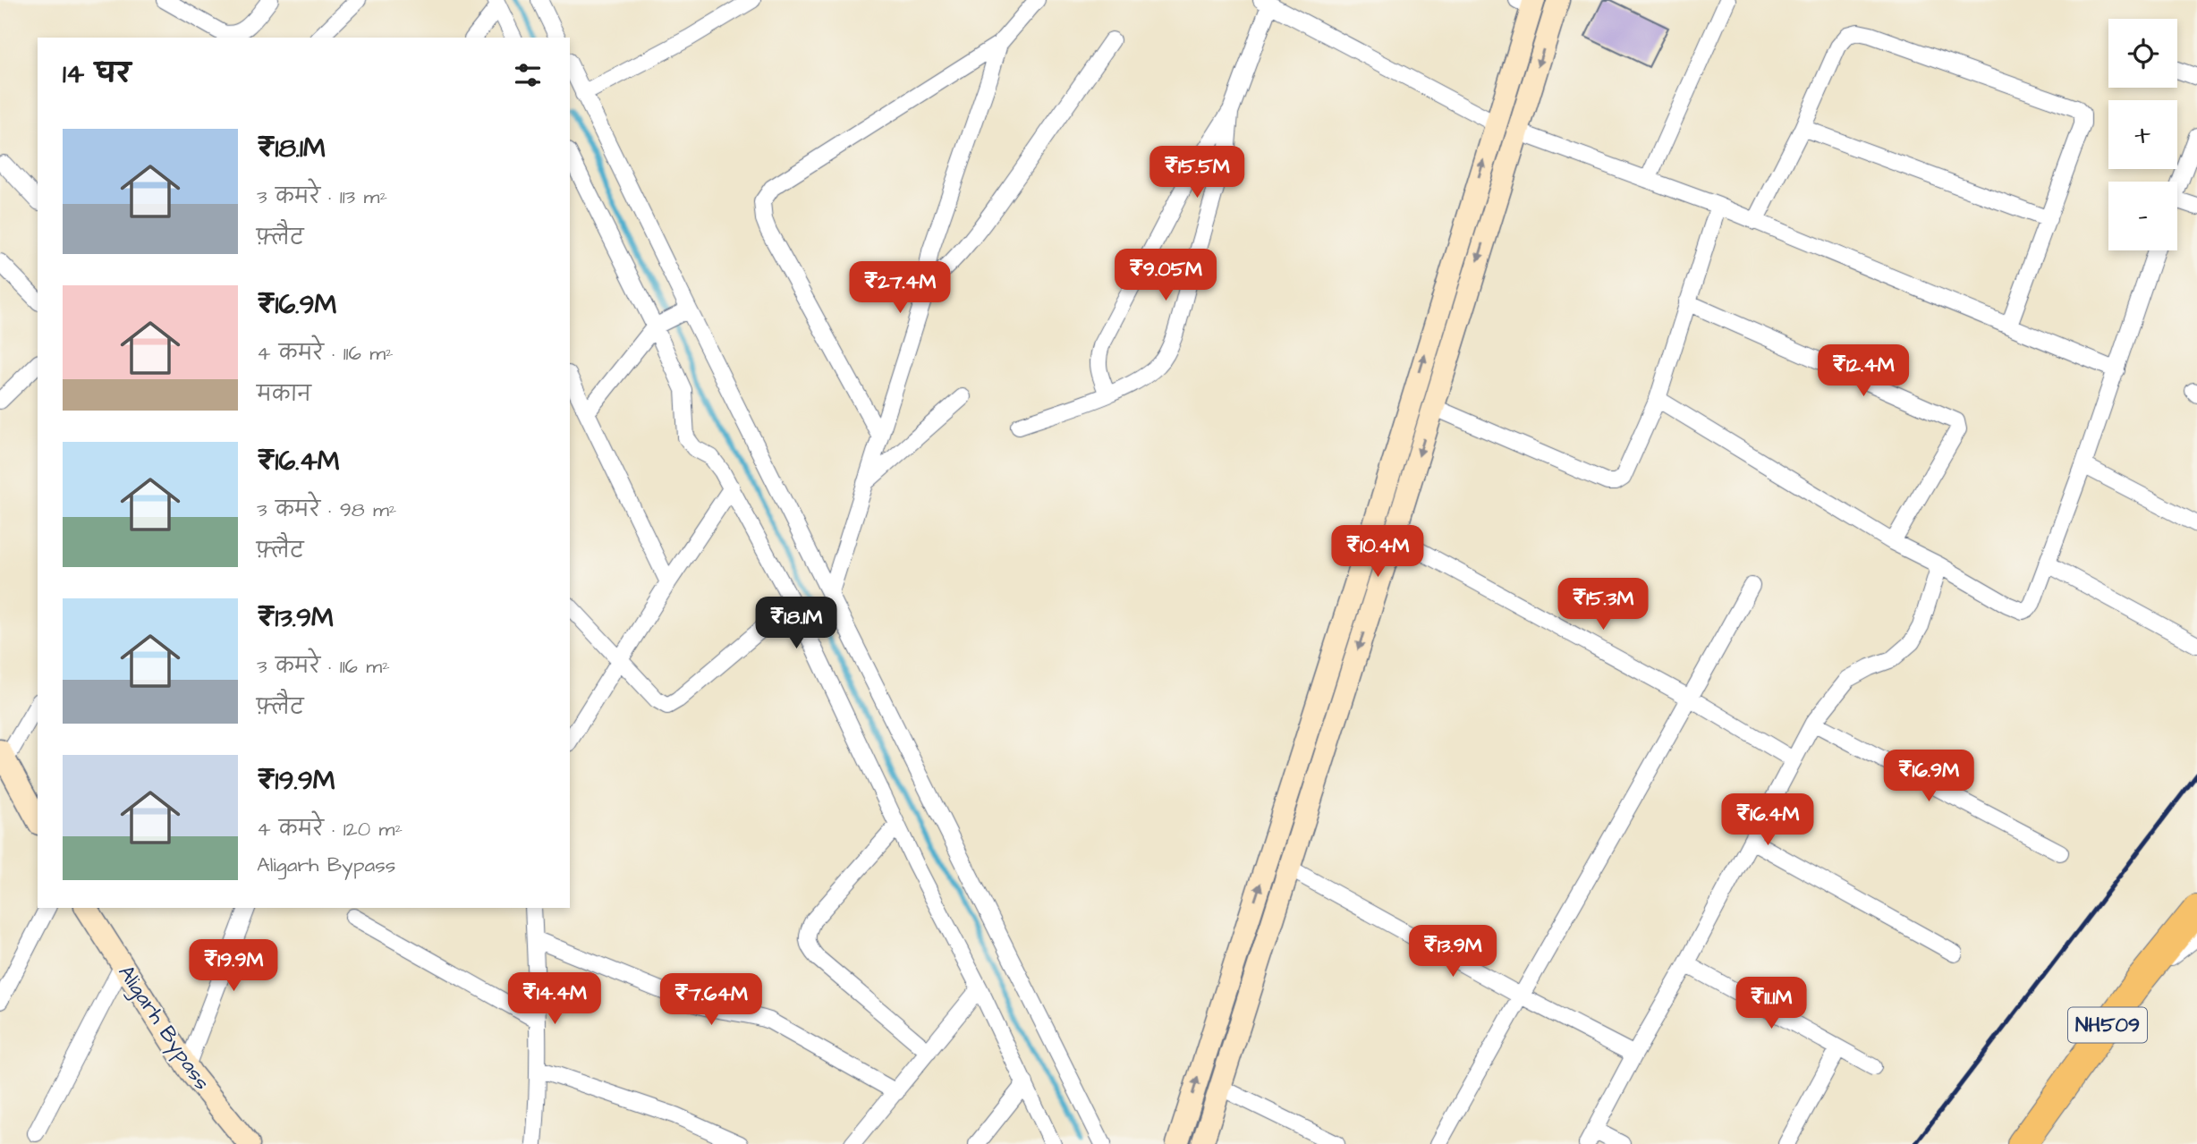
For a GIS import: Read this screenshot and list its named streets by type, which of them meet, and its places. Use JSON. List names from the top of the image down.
{
  "streets": {
    "highway": ["NH509"],
    "main road": ["Aligarh Bypass"]
  },
  "page": {
    "map_buttons": ["+", "−"],
    "heading": "14 घर",
    "list": [
      {
        "name": "₹18.1M",
        "note": "3 कमरे · 113 m² · फ़्लैट"
      },
      {
        "name": "₹16.9M",
        "note": "4 कमरे · 116 m² · मकान"
      },
      {
        "name": "₹16.4M",
        "note": "3 कमरे · 98 m² · फ़्लैट"
      },
      {
        "name": "₹13.9M",
        "note": "3 कमरे · 116 m² · फ़्लैट"
      },
      {
        "name": "₹19.9M",
        "note": "4 कमरे · 120 m² · Aligarh Bypass"
      }
    ],
    "price": [
      "₹15.5M",
      "₹9.05M",
      "₹27.4M",
      "₹12.4M",
      "₹10.4M",
      "₹15.3M",
      "₹18.1M",
      "₹16.9M",
      "₹16.4M",
      "₹13.9M",
      "₹19.9M",
      "₹14.4M",
      "₹7.64M",
      "₹11.1M"
    ]
  }
}
